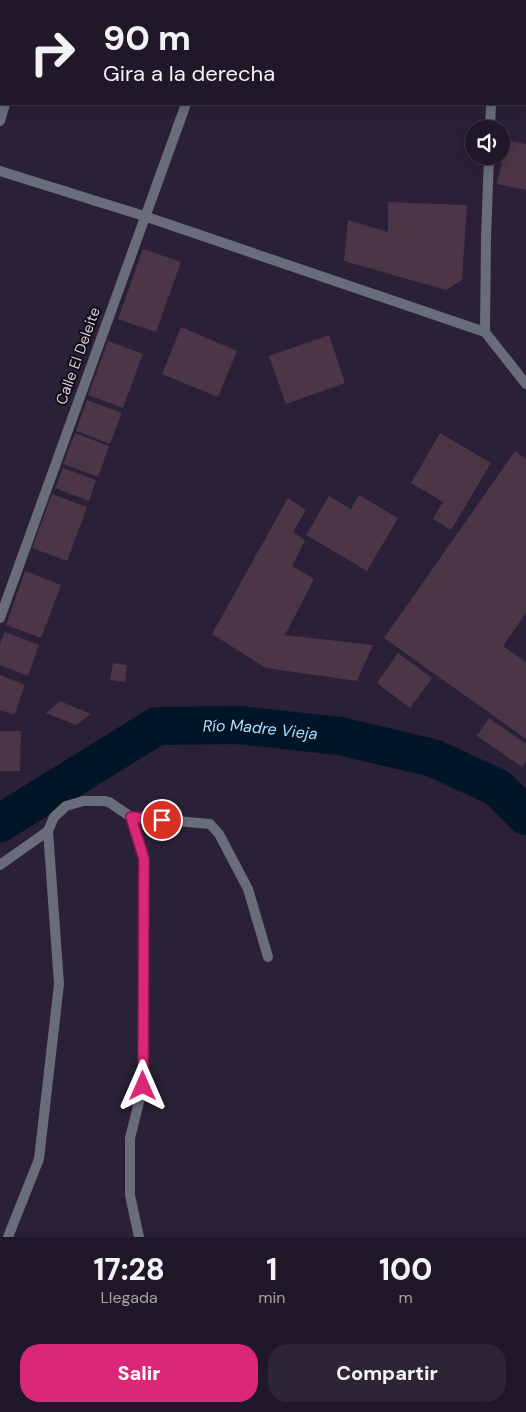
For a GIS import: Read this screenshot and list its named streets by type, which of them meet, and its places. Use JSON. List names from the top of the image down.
{
  "streets": {
    "street": ["Calle El Deleite"]
  },
  "water": ["Río Madre Vieja"],
  "page": {
    "turn": ["90 m", "Gira a la derecha"],
    "eta": [
      "17:28",
      "Llegada",
      "1",
      "min",
      "100",
      "m"
    ],
    "buttons": ["Salir", "Compartir"]
  }
}
